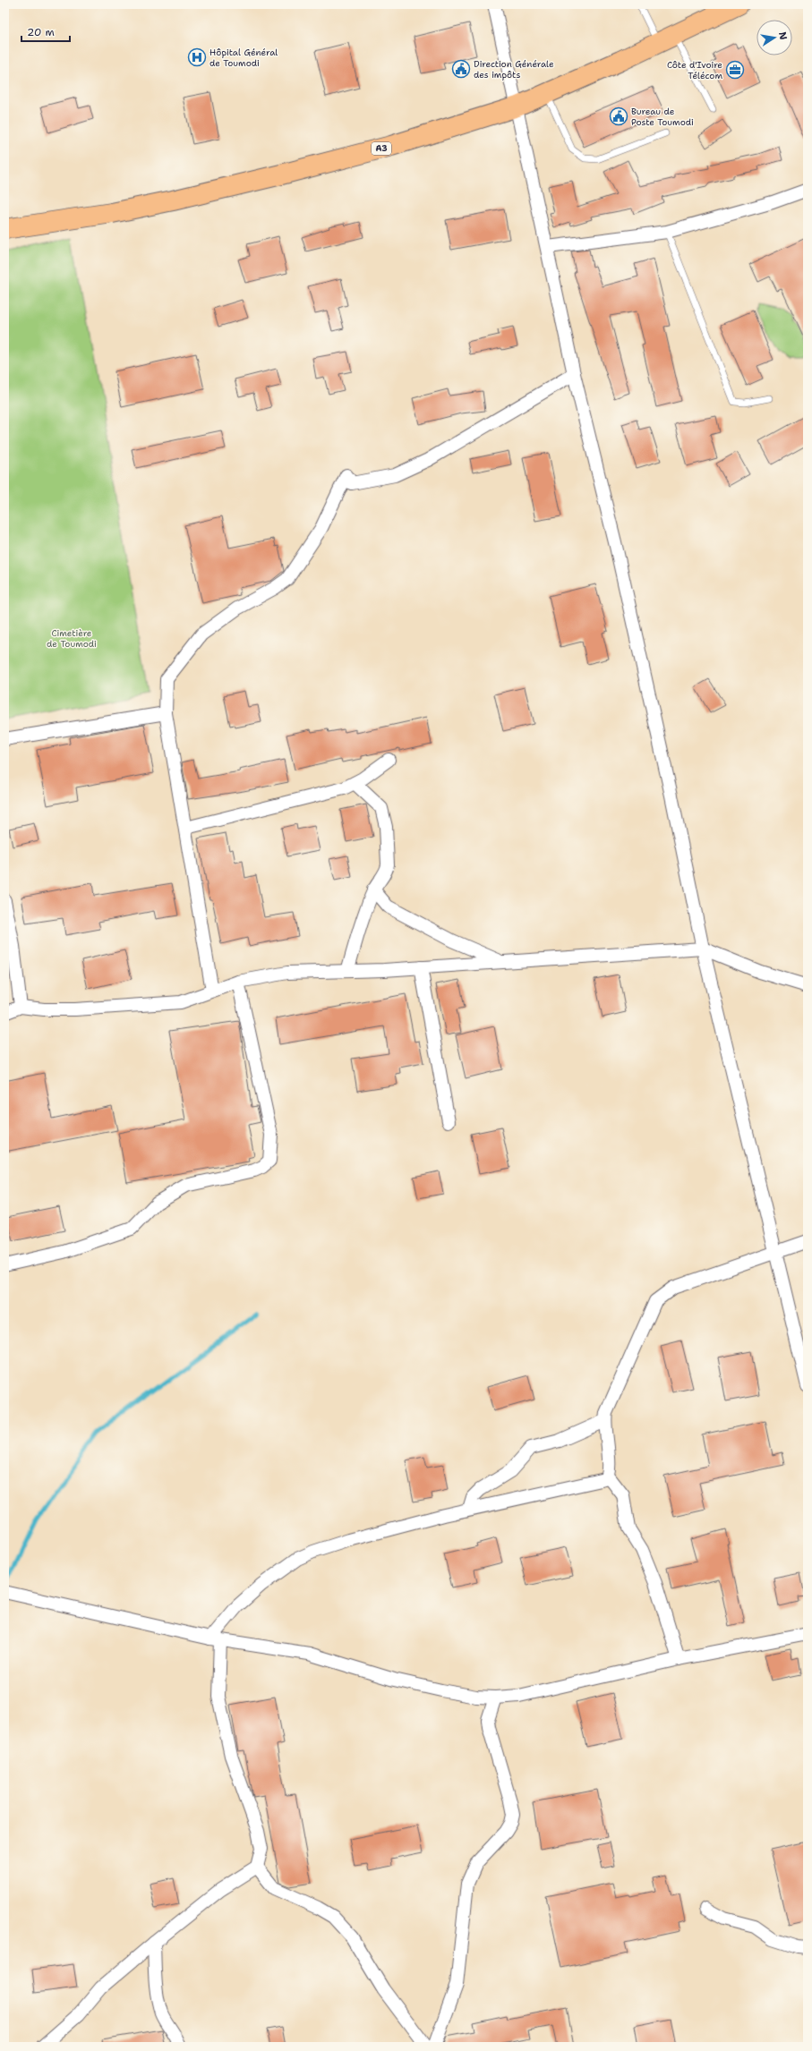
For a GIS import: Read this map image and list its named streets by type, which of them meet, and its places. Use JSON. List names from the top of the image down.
{
  "streets": {
    "main road": ["A3"]
  },
  "parks": ["Cimetière de Toumodi"],
  "places": {
    "hospital": ["Hôpital Général de Toumodi"],
    "public building": ["Direction Générale des impôts", "Bureau de Poste Toumodi"],
    "office": ["Côte d'Ivoire Télécom"]
  },
  "scale_bar": "20 m",
  "north": "right"
}
